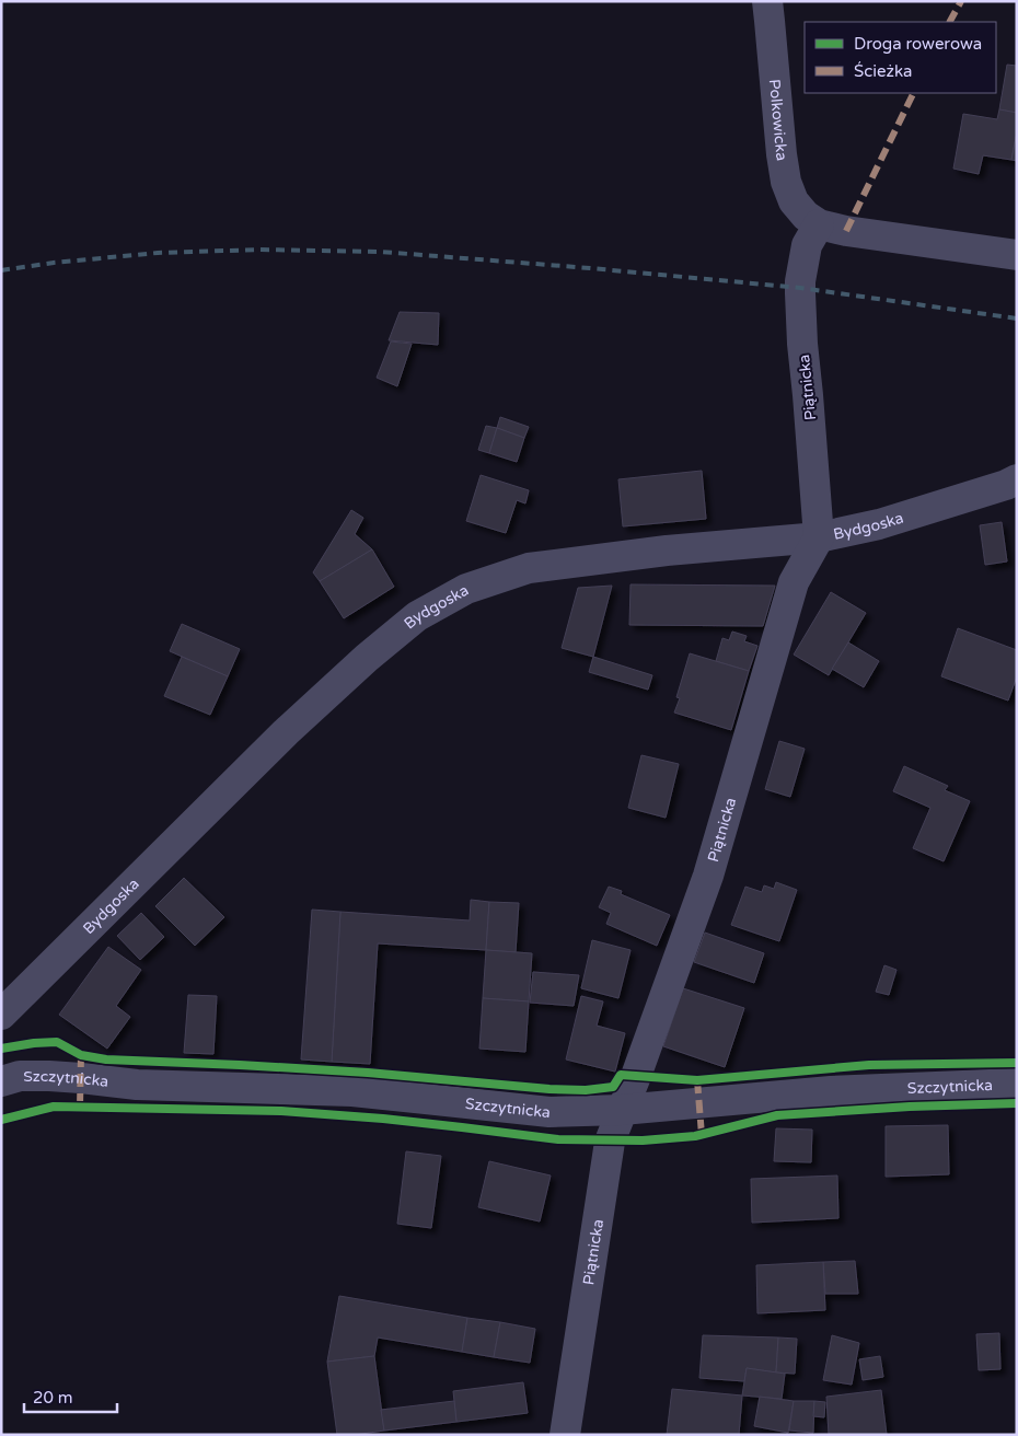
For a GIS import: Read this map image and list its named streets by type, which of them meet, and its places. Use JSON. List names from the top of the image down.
{
  "streets": {
    "street": [
      "Polkowicka",
      "Piątnicka",
      "Bydgoska",
      "Szczytnicka"
    ]
  },
  "crossings": [
    ["Polkowicka", "Piątnicka"],
    ["Piątnicka", "Bydgoska"],
    ["Piątnicka", "Szczytnicka"]
  ],
  "legend": ["Droga rowerowa", "Ścieżka"],
  "scale_bar": "20 m"
}
